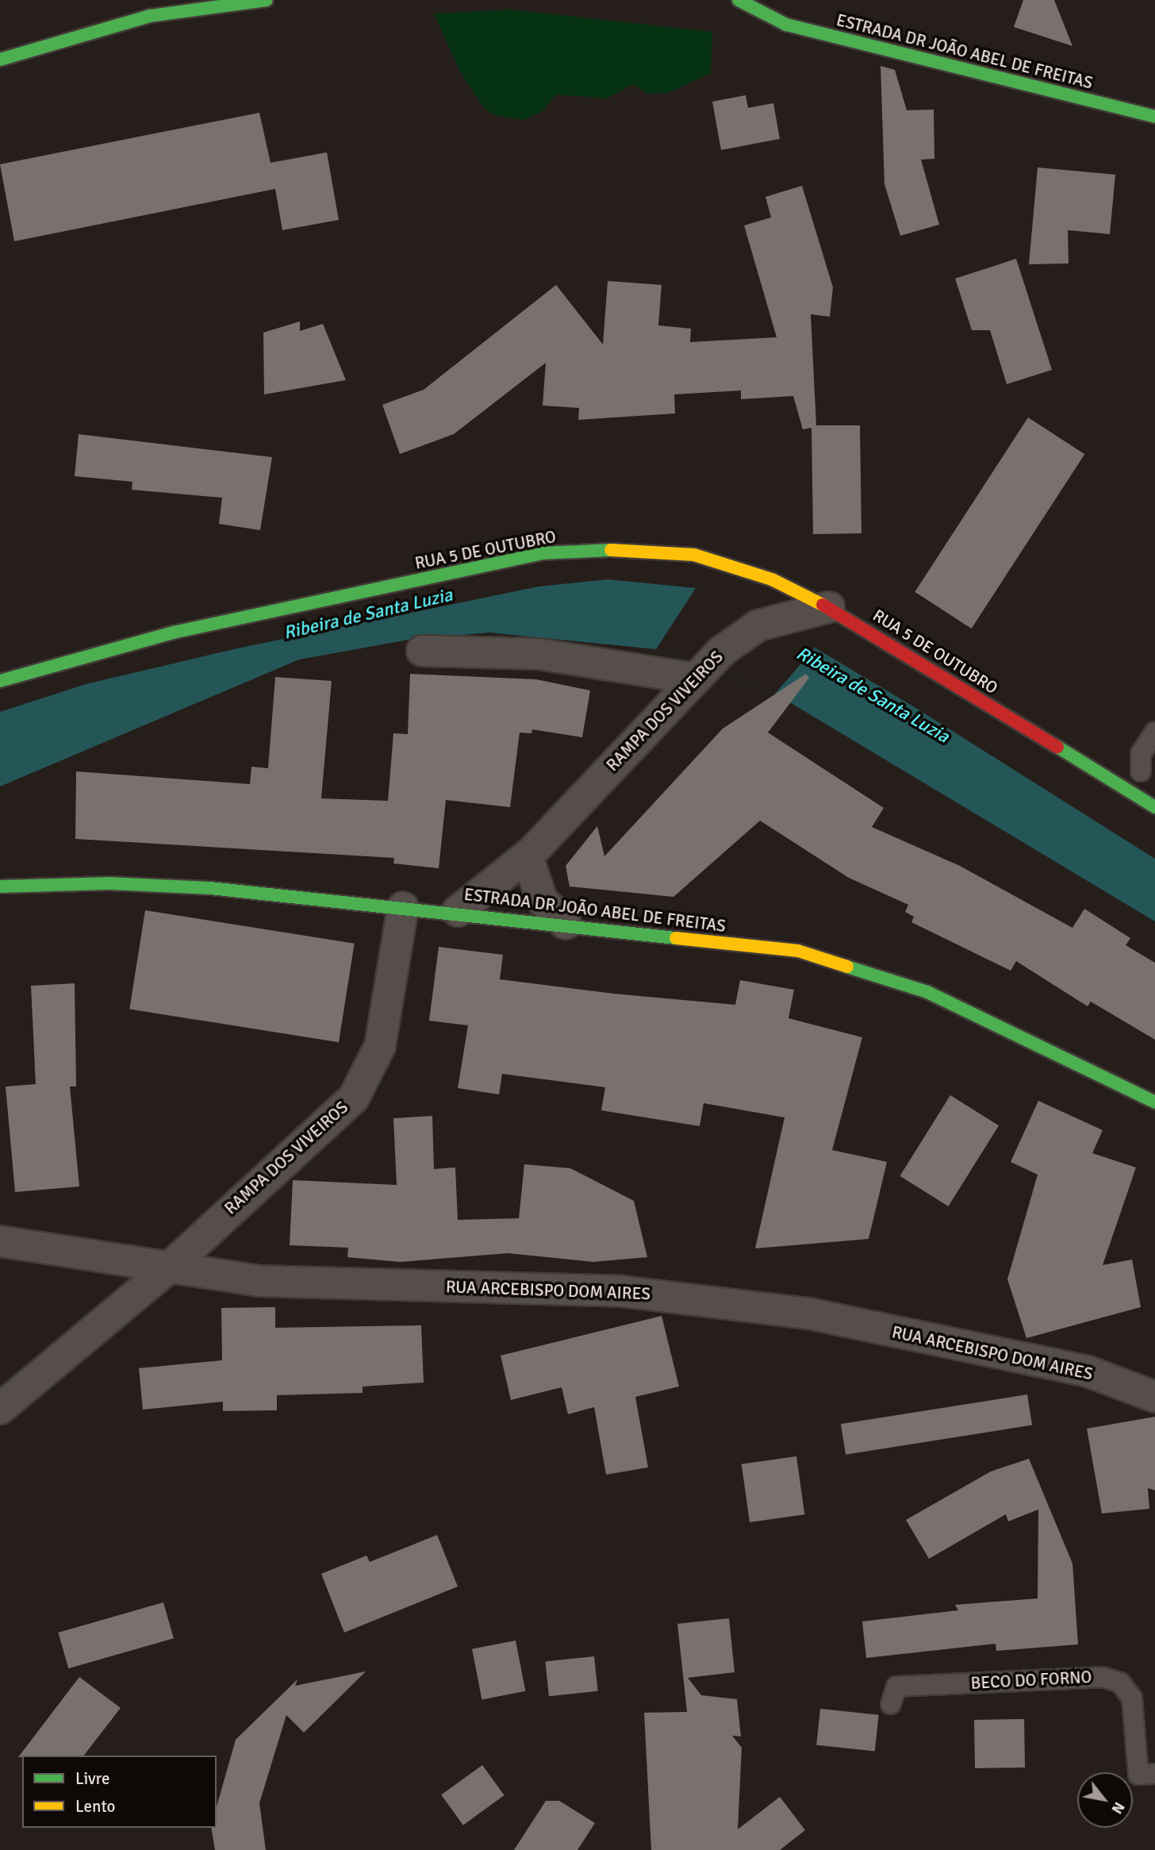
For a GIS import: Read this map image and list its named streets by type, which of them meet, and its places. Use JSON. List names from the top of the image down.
{
  "streets": {
    "main road": ["ESTRADA DR JOÃO ABEL DE FREITAS", "RUA 5 DE OUTUBRO"],
    "street": ["RAMPA DOS VIVEIROS", "RUA ARCEBISPO DOM AIRES"],
    "lane": ["BECO DO FORNO"]
  },
  "crossings": [
    ["ESTRADA DR JOÃO ABEL DE FREITAS", "RAMPA DOS VIVEIROS"],
    ["RUA 5 DE OUTUBRO", "RAMPA DOS VIVEIROS"],
    ["RAMPA DOS VIVEIROS", "RUA ARCEBISPO DOM AIRES"]
  ],
  "water": ["Ribeira de Santa Luzia"],
  "legend": ["Livre", "Lento"],
  "north": "bottom right"
}
